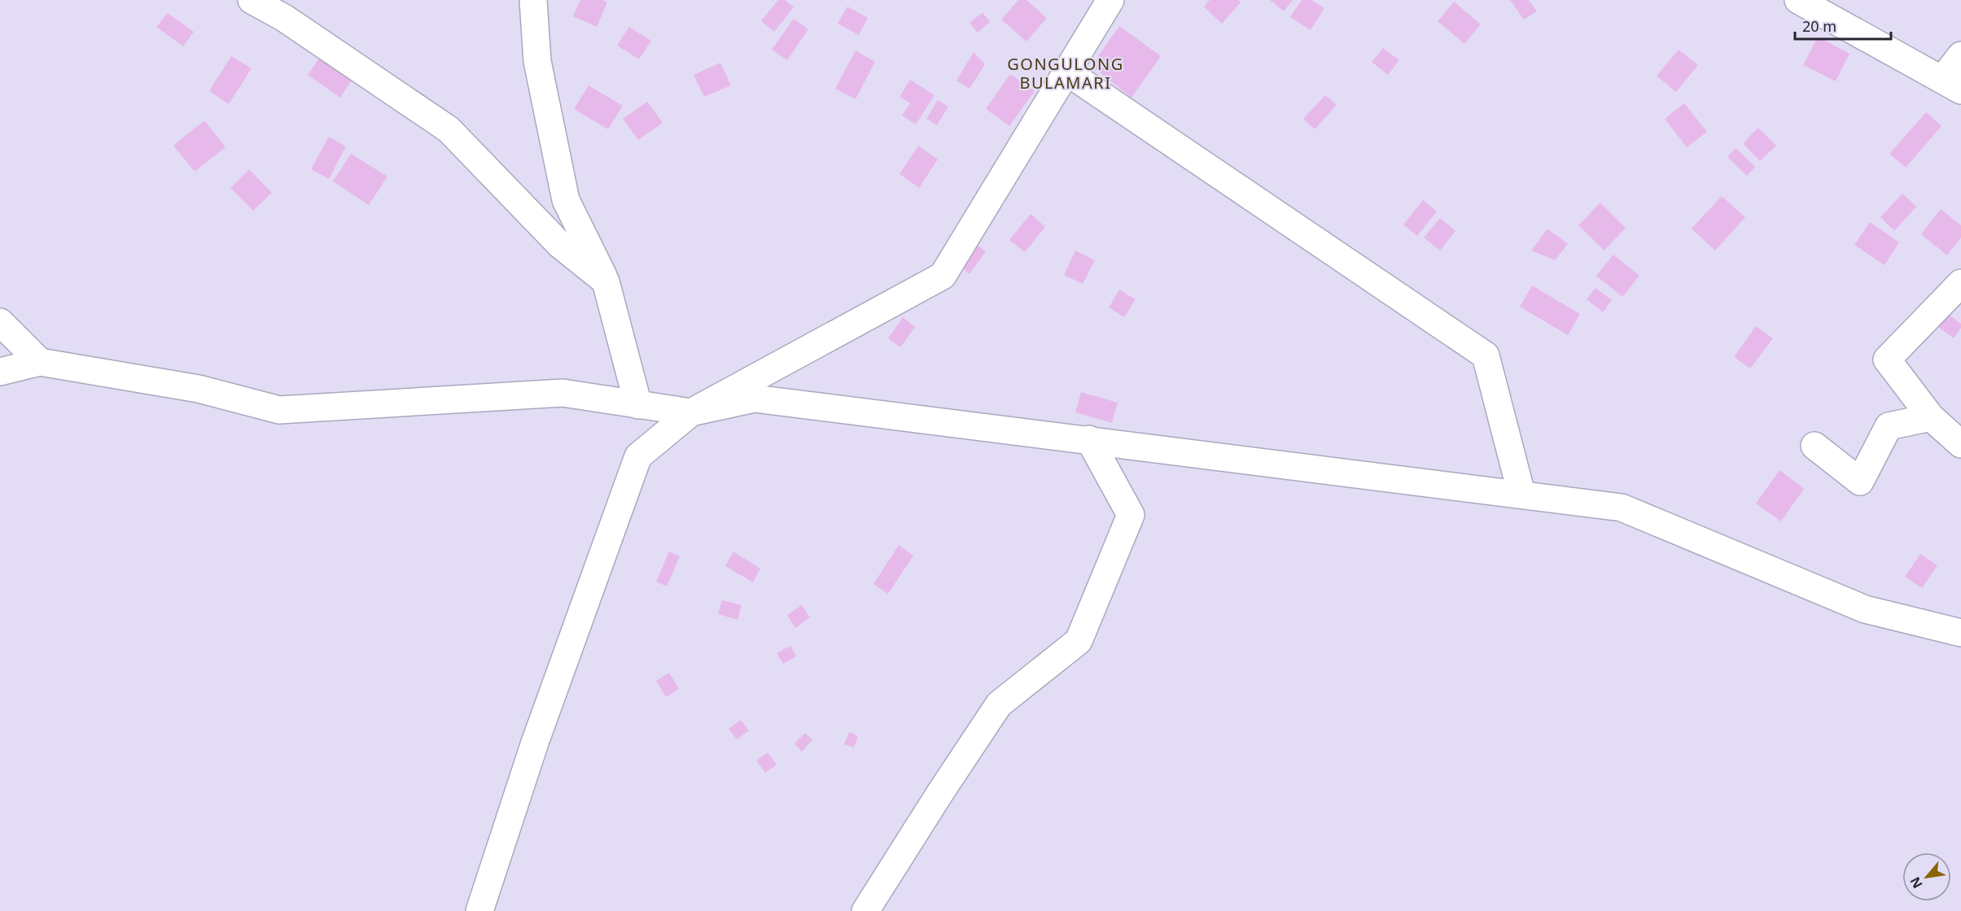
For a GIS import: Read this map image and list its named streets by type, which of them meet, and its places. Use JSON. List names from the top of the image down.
{
  "districts": ["GONGULONG BULAMARI"],
  "scale_bar": "20 m",
  "north": "bottom left"
}
